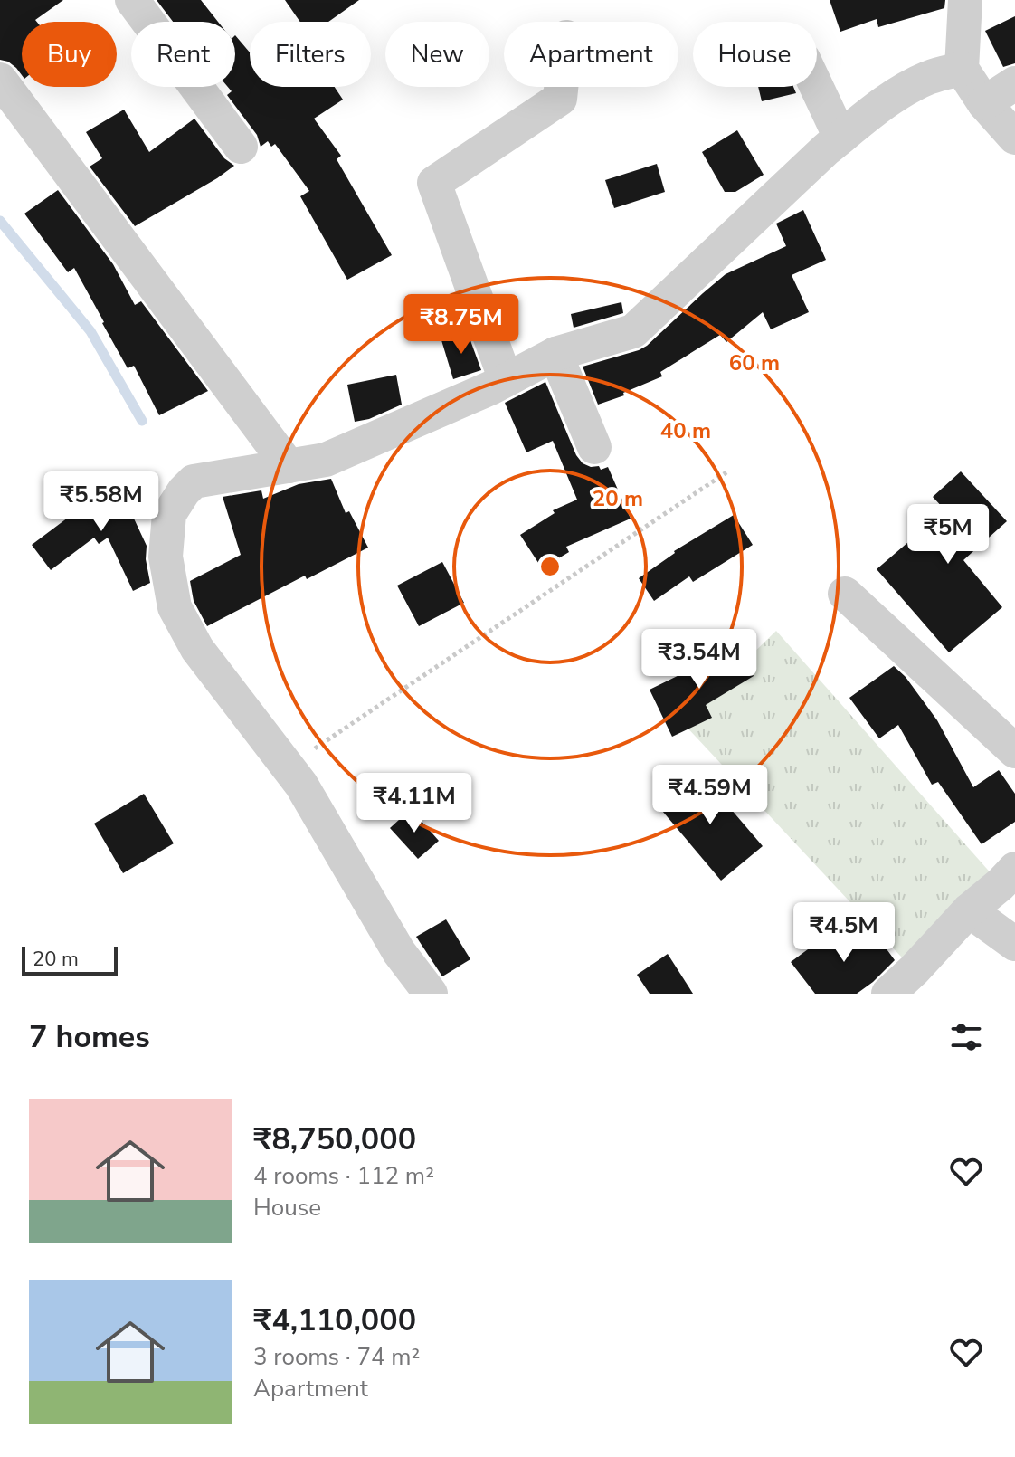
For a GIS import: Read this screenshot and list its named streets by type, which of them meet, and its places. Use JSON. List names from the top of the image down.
{
  "scale_bar": "20 m",
  "page": {
    "chip": [
      "Buy",
      "Rent",
      "Filters",
      "New",
      "Apartment",
      "House"
    ],
    "price": [
      "₹8.75M",
      "₹5.58M",
      "₹5M",
      "₹3.54M",
      "₹4.59M",
      "₹4.11M",
      "₹4.5M"
    ],
    "scale": "20 m",
    "heading": "7 homes",
    "list": [
      {
        "name": "₹8,750,000",
        "note": "4 rooms · 112 m² · House"
      },
      {
        "name": "₹4,110,000",
        "note": "3 rooms · 74 m² · Apartment"
      }
    ]
  },
  "rings": ["60 m", "40 m", "20 m"]
}
